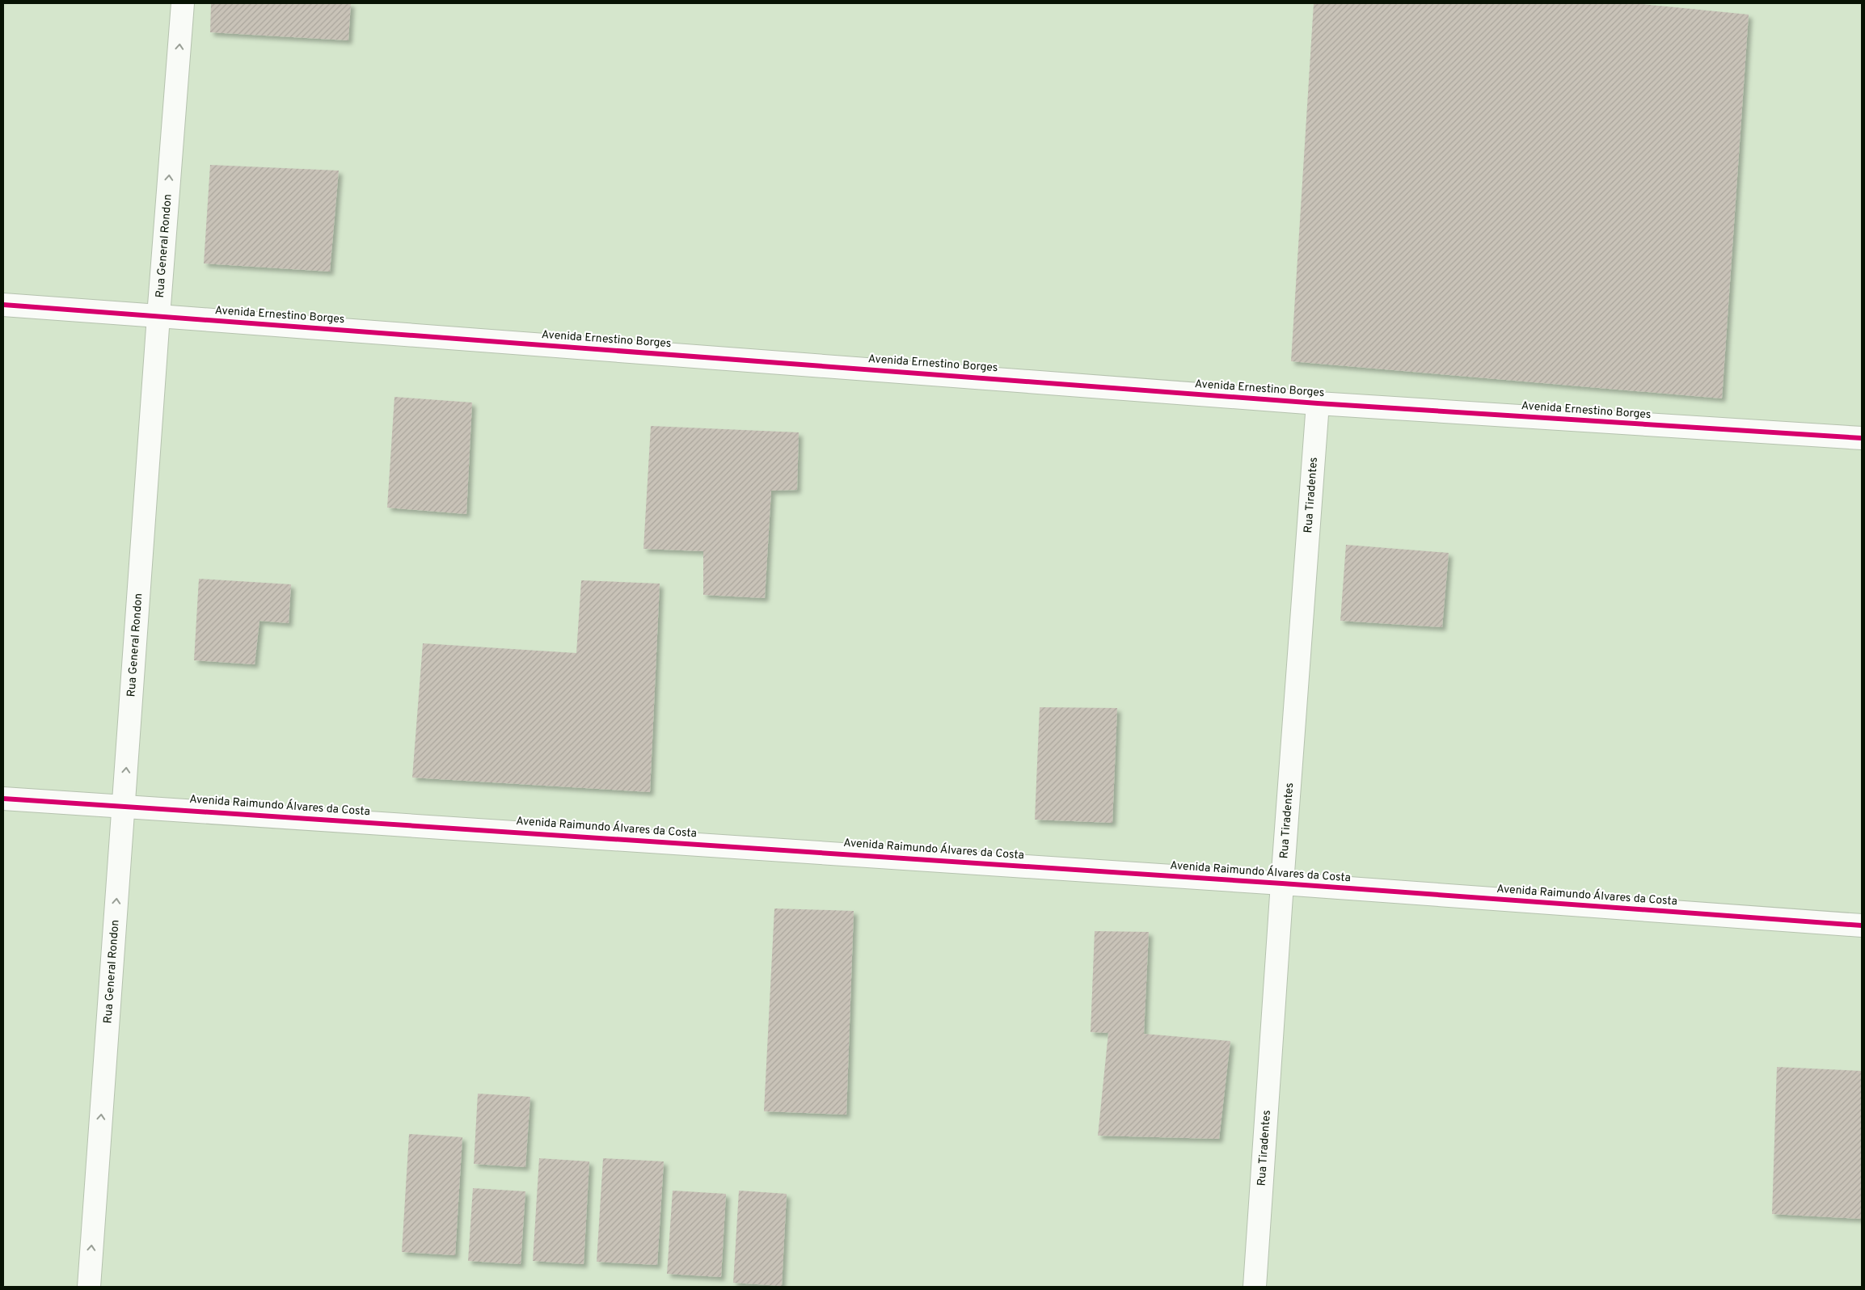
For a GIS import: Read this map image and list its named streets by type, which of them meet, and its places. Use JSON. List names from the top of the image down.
{
  "streets": {
    "street": [
      "Rua General Rondon",
      "Avenida Ernestino Borges",
      "Rua Tiradentes",
      "Avenida Raimundo Álvares da Costa"
    ]
  },
  "crossings": [
    ["Rua General Rondon", "Avenida Ernestino Borges"],
    ["Rua General Rondon", "Avenida Raimundo Álvares da Costa"],
    ["Avenida Ernestino Borges", "Rua Tiradentes"],
    ["Rua Tiradentes", "Avenida Raimundo Álvares da Costa"]
  ],
  "one_way": ["Rua General Rondon"]
}
